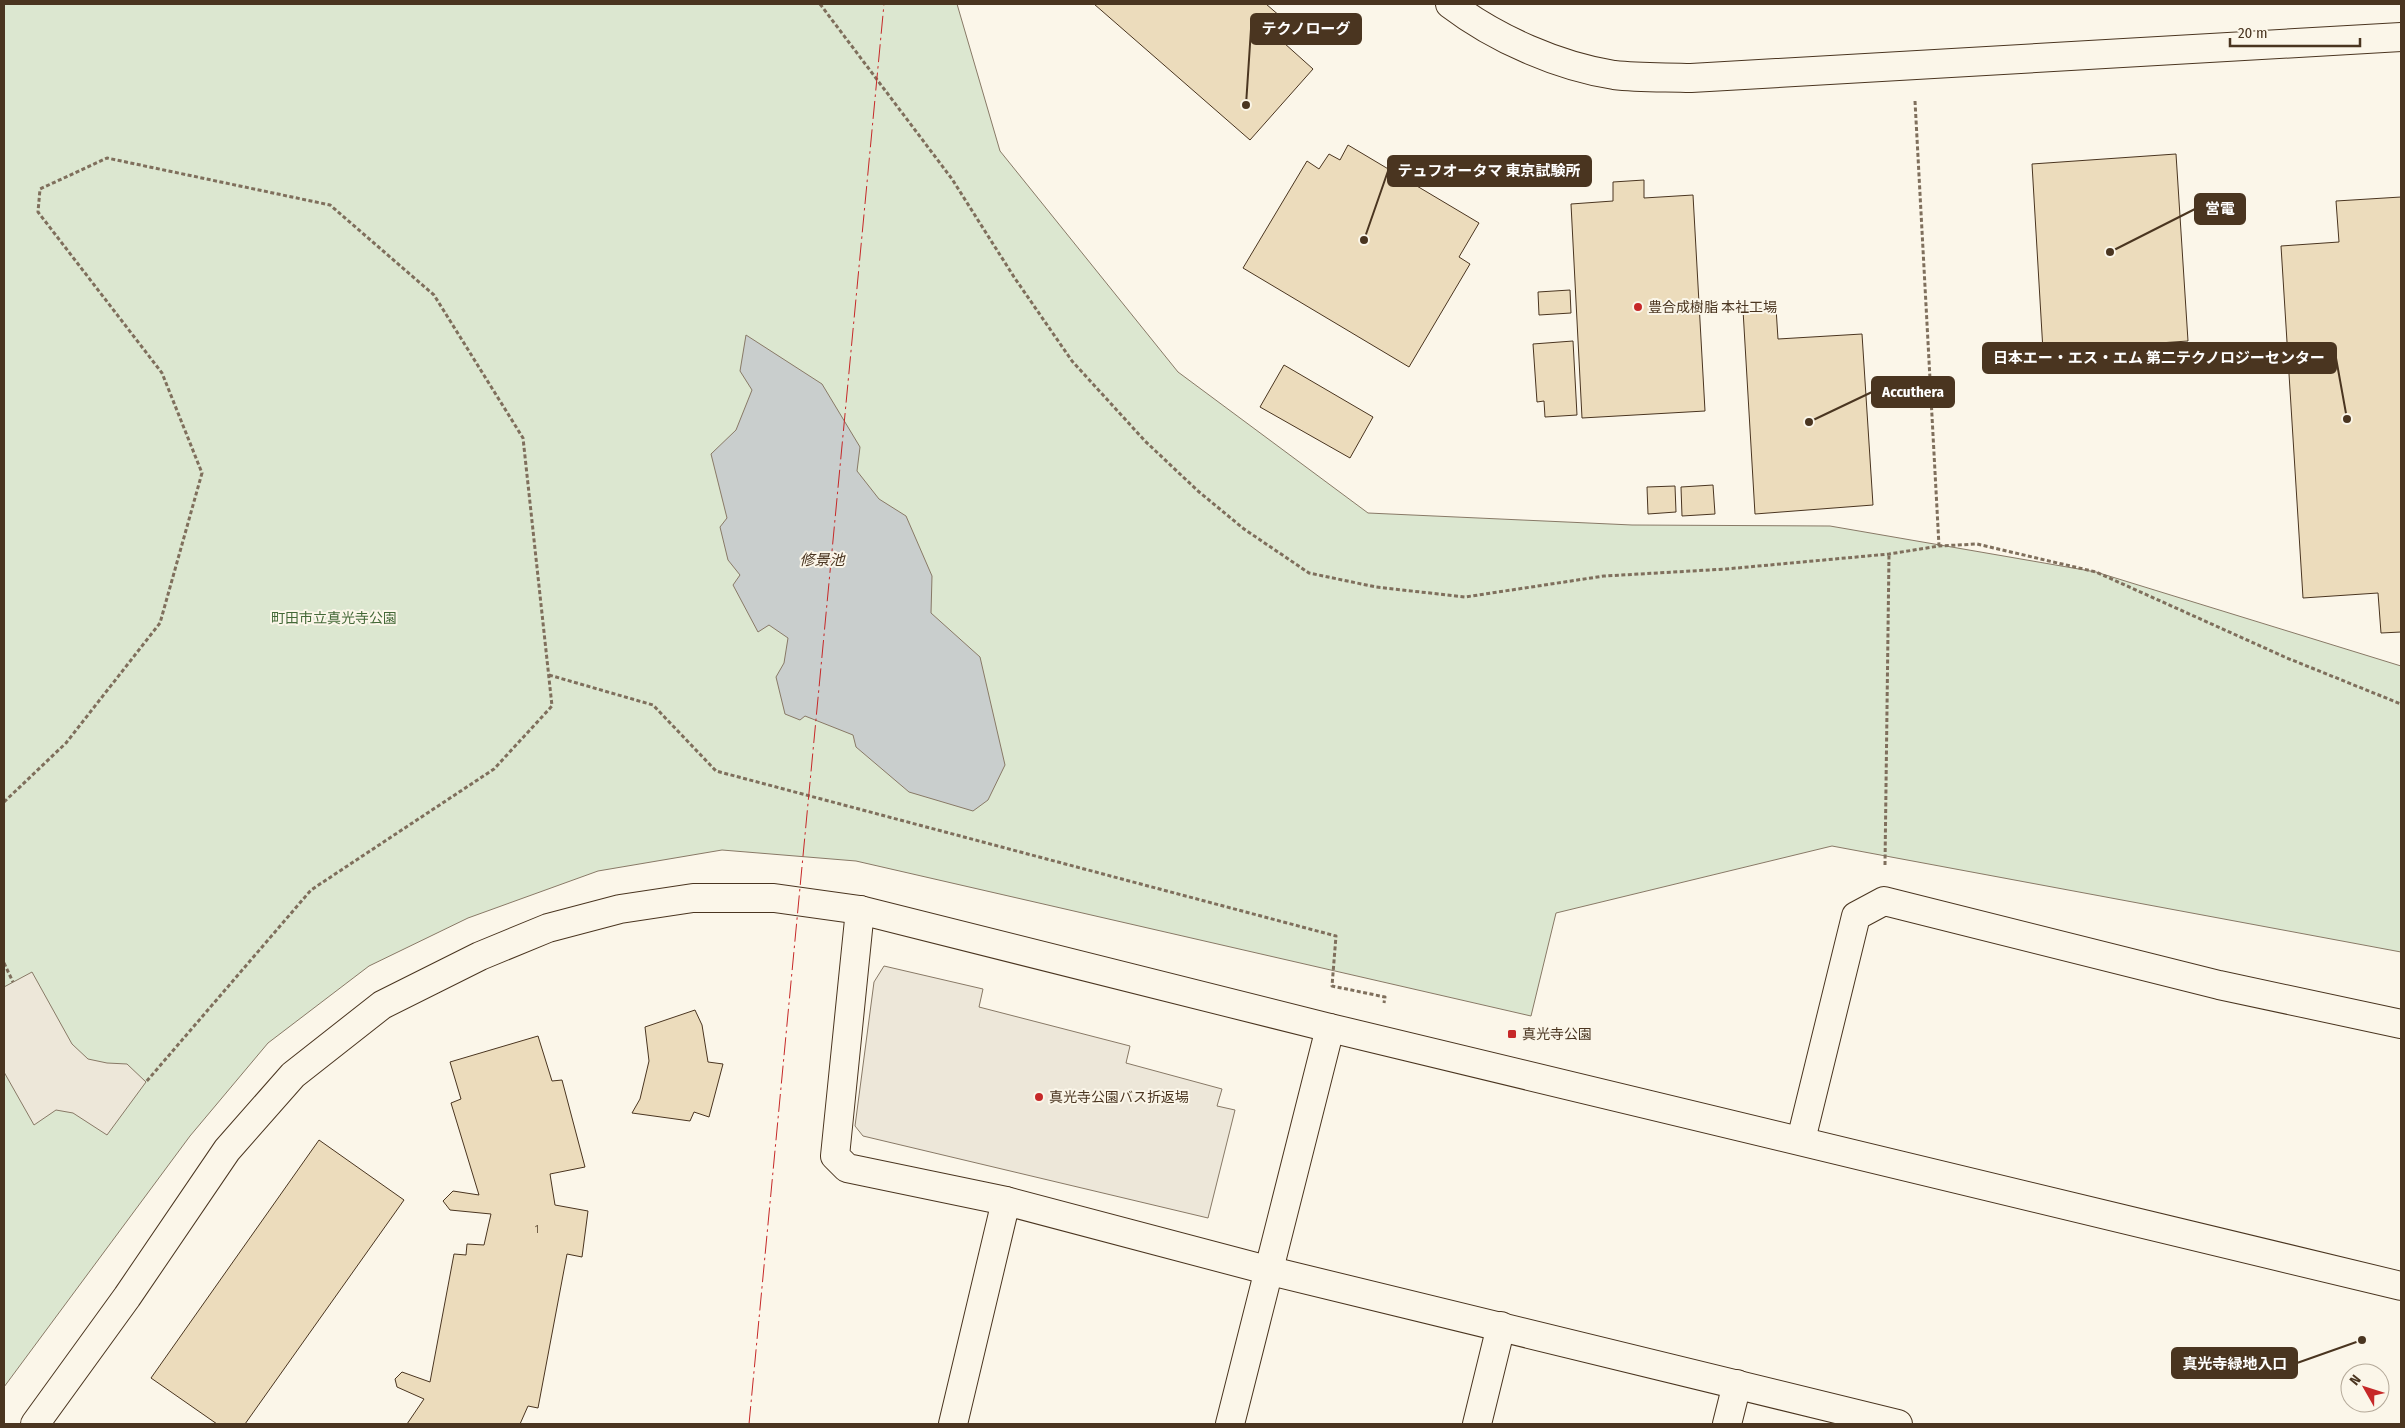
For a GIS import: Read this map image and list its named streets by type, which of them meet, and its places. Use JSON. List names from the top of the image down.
{
  "water": ["修景池"],
  "parks": ["町田市立真光寺公園"],
  "places": {
    "other": [
      "テクノローグ",
      "テュフオータマ 東京試験所",
      "営電",
      "豊合成樹脂 本社工場",
      "日本エー・エス・エム 第二テクノロジーセンター",
      "Accuthera",
      "真光寺公園バス折返場",
      "真光寺緑地入口"
    ],
    "transit": ["真光寺公園"]
  },
  "house_numbers": ["1"],
  "scale_bar": "20 m",
  "north": "top left"
}
